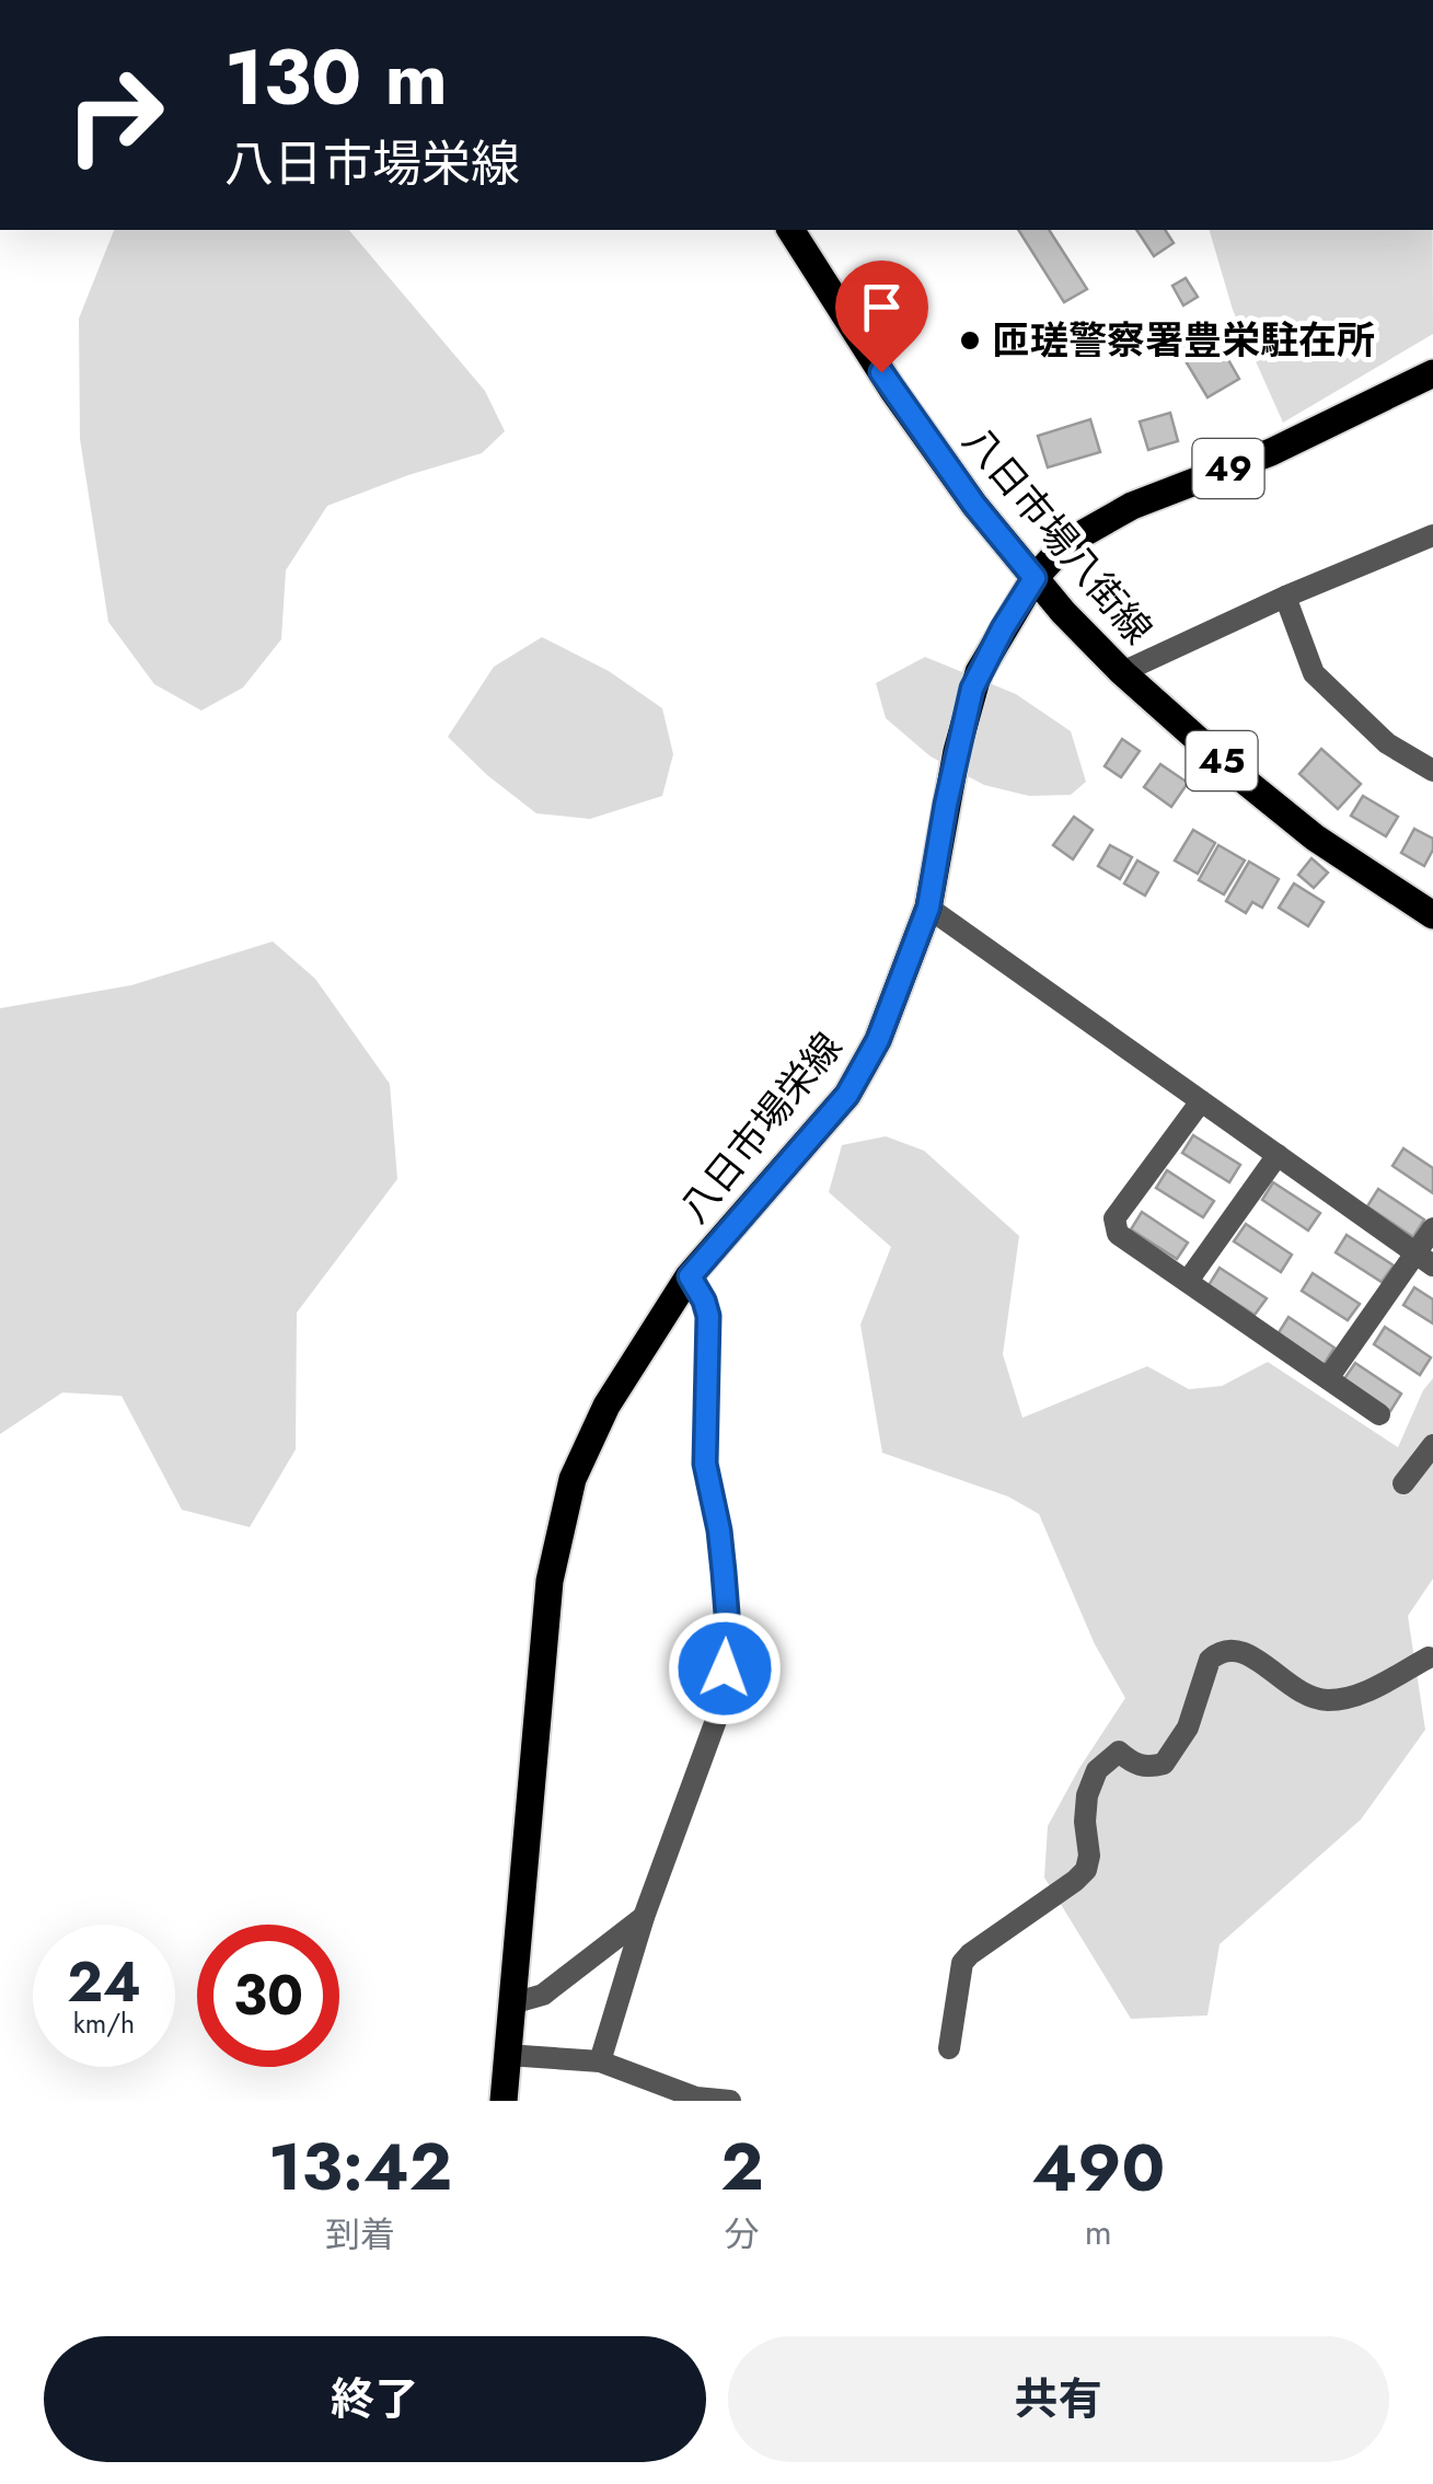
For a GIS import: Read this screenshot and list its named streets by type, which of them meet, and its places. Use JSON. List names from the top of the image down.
{
  "streets": {
    "main road": [
      "49",
      "八日市場八街線",
      "45",
      "八日市場栄線"
    ]
  },
  "crossings": [
    ["八日市場八街線", "八日市場栄線"]
  ],
  "places": ["匝瑳警察署豊栄駐在所"],
  "page": {
    "turn": ["130 m", "八日市場栄線"],
    "speed": "24 km/h",
    "limit": "30",
    "eta": [
      "13:42",
      "到着",
      "2",
      "分",
      "490",
      "m"
    ],
    "buttons": ["終了", "共有"]
  }
}
